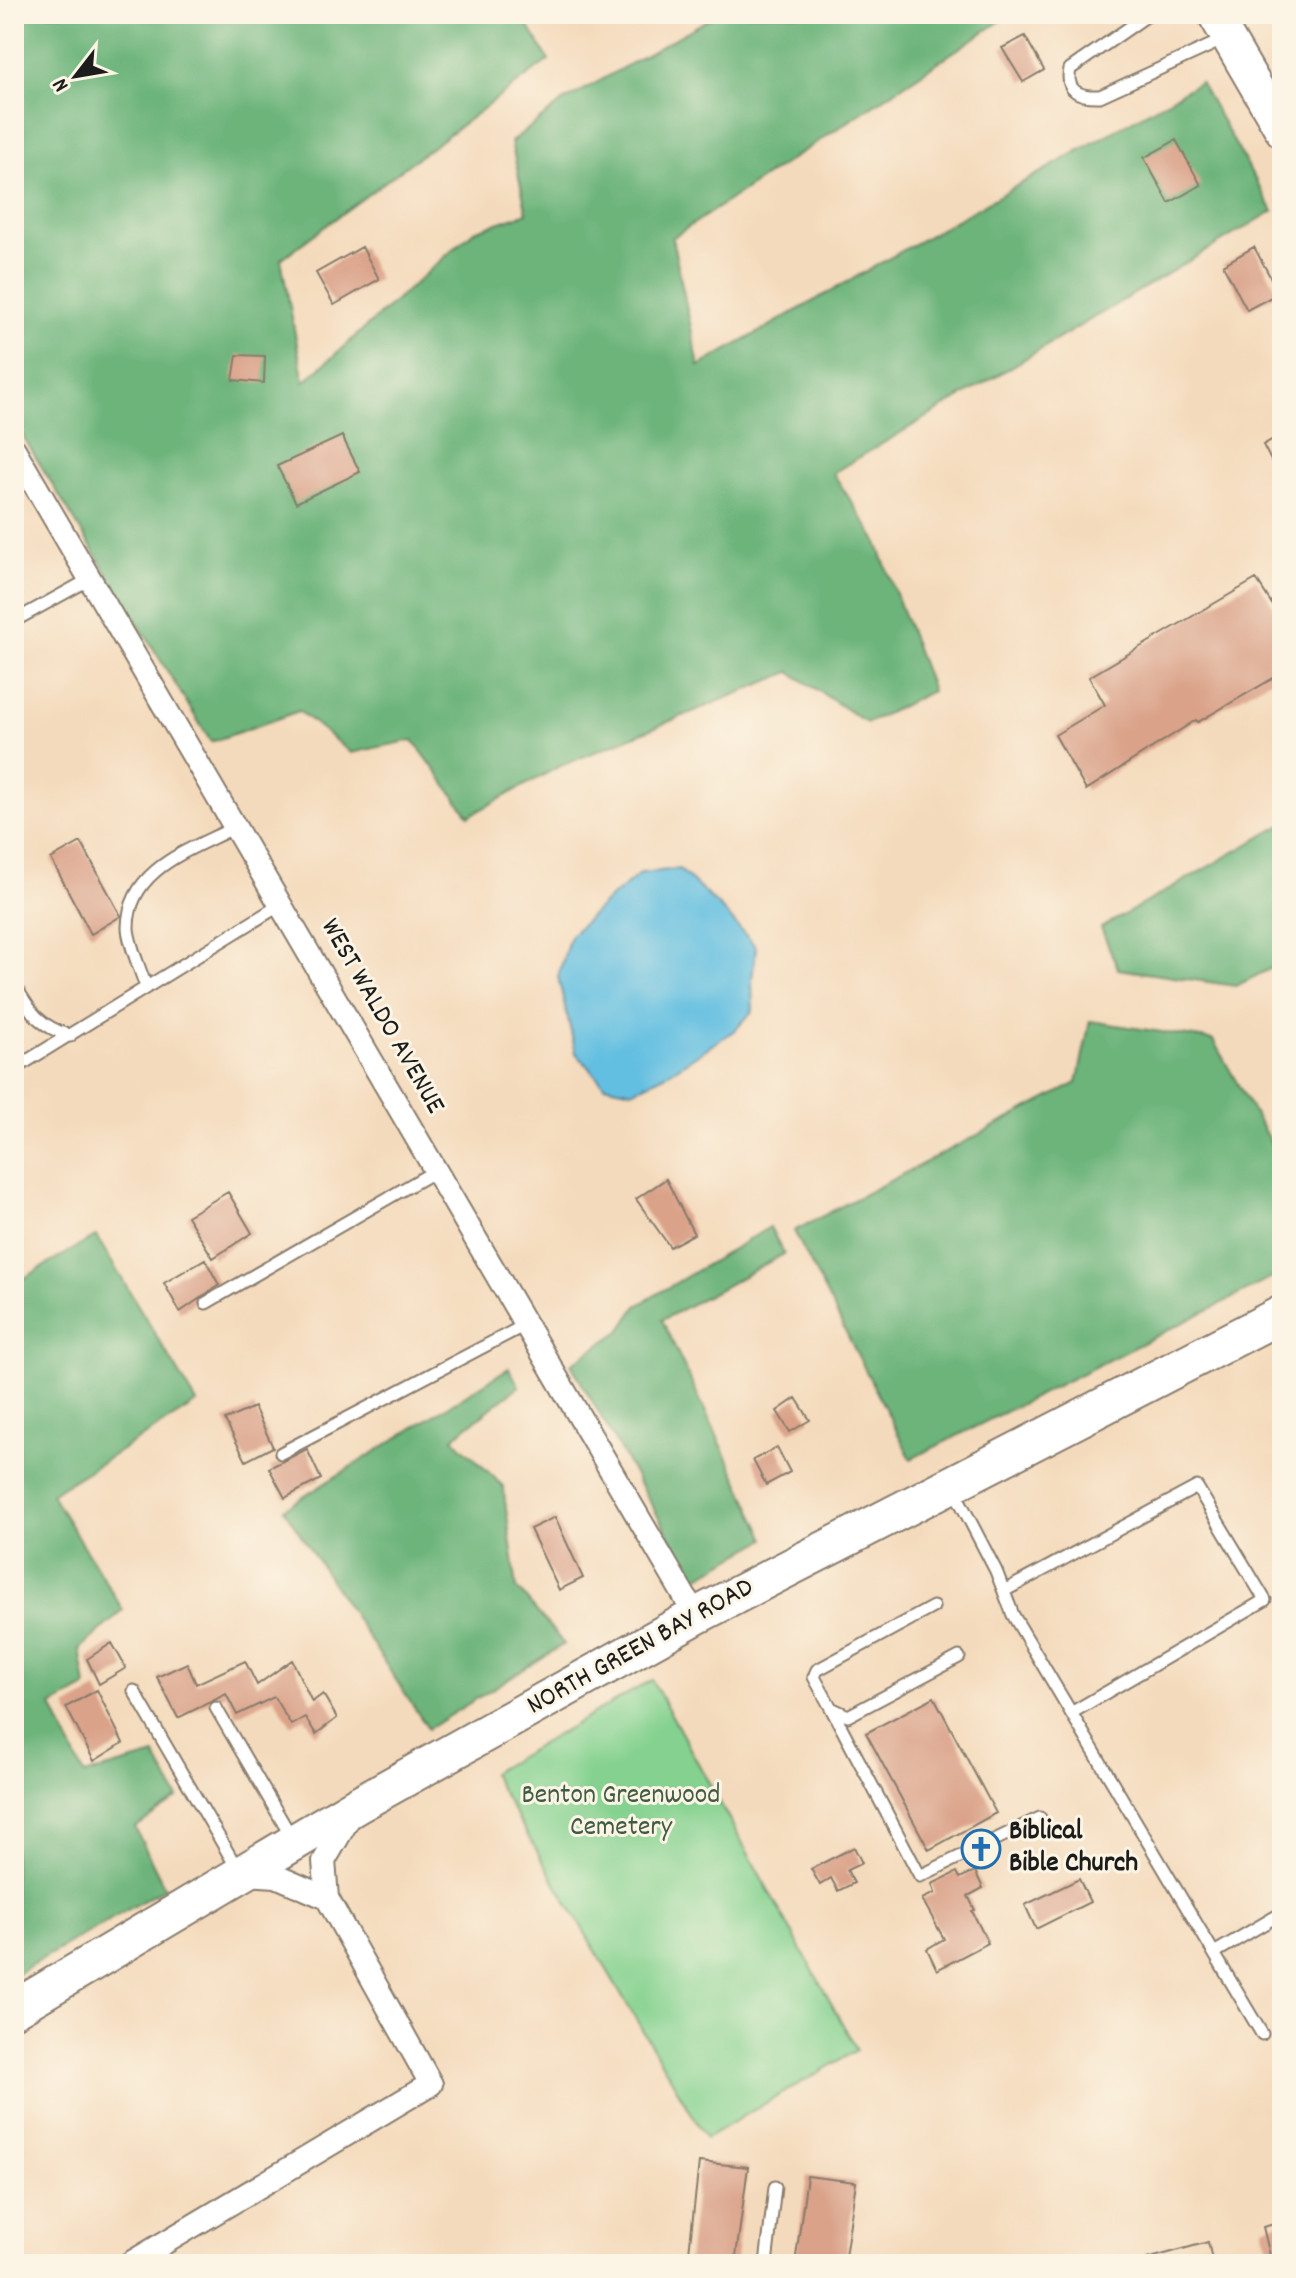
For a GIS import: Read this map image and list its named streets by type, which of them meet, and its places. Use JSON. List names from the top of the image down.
{
  "streets": {
    "main road": ["NORTH GREEN BAY ROAD"],
    "street": ["WEST WALDO AVENUE"]
  },
  "crossings": [
    ["WEST WALDO AVENUE", "NORTH GREEN BAY ROAD"]
  ],
  "parks": ["Benton Greenwood Cemetery"],
  "places": {
    "church": ["Biblical Bible Church"]
  },
  "north": "bottom left"
}
